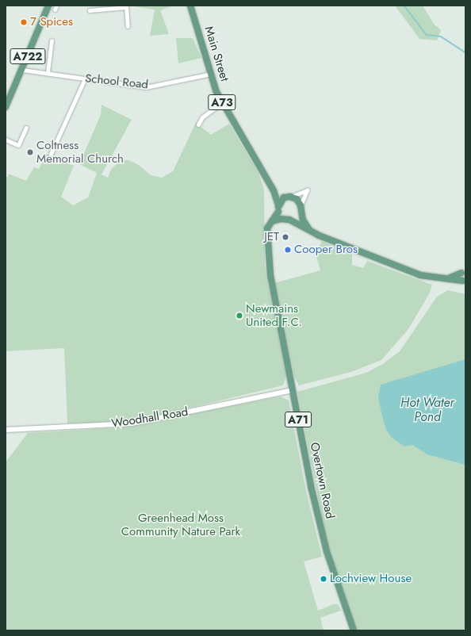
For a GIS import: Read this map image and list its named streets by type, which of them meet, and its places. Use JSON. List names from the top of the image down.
{
  "streets": {
    "main road": [
      "Main Street",
      "A722",
      "A73",
      "A71",
      "Overtown Road"
    ],
    "street": ["School Road", "Woodhall Road"]
  },
  "crossings": [
    ["Main Street", "School Road"],
    ["Main Street", "A73"],
    ["Main Street", "Overtown Road"],
    ["A722", "School Road"],
    ["A73", "Overtown Road"],
    ["Woodhall Road", "Overtown Road"]
  ],
  "water": ["Hot Water Pond"],
  "parks": ["Greenhead Moss Community Nature Park"],
  "places": [
    "7 Spices",
    "Coltness Memorial Church",
    "JET",
    "Cooper Bros",
    "Newmains United F.C.",
    "Lochview House"
  ]
}
